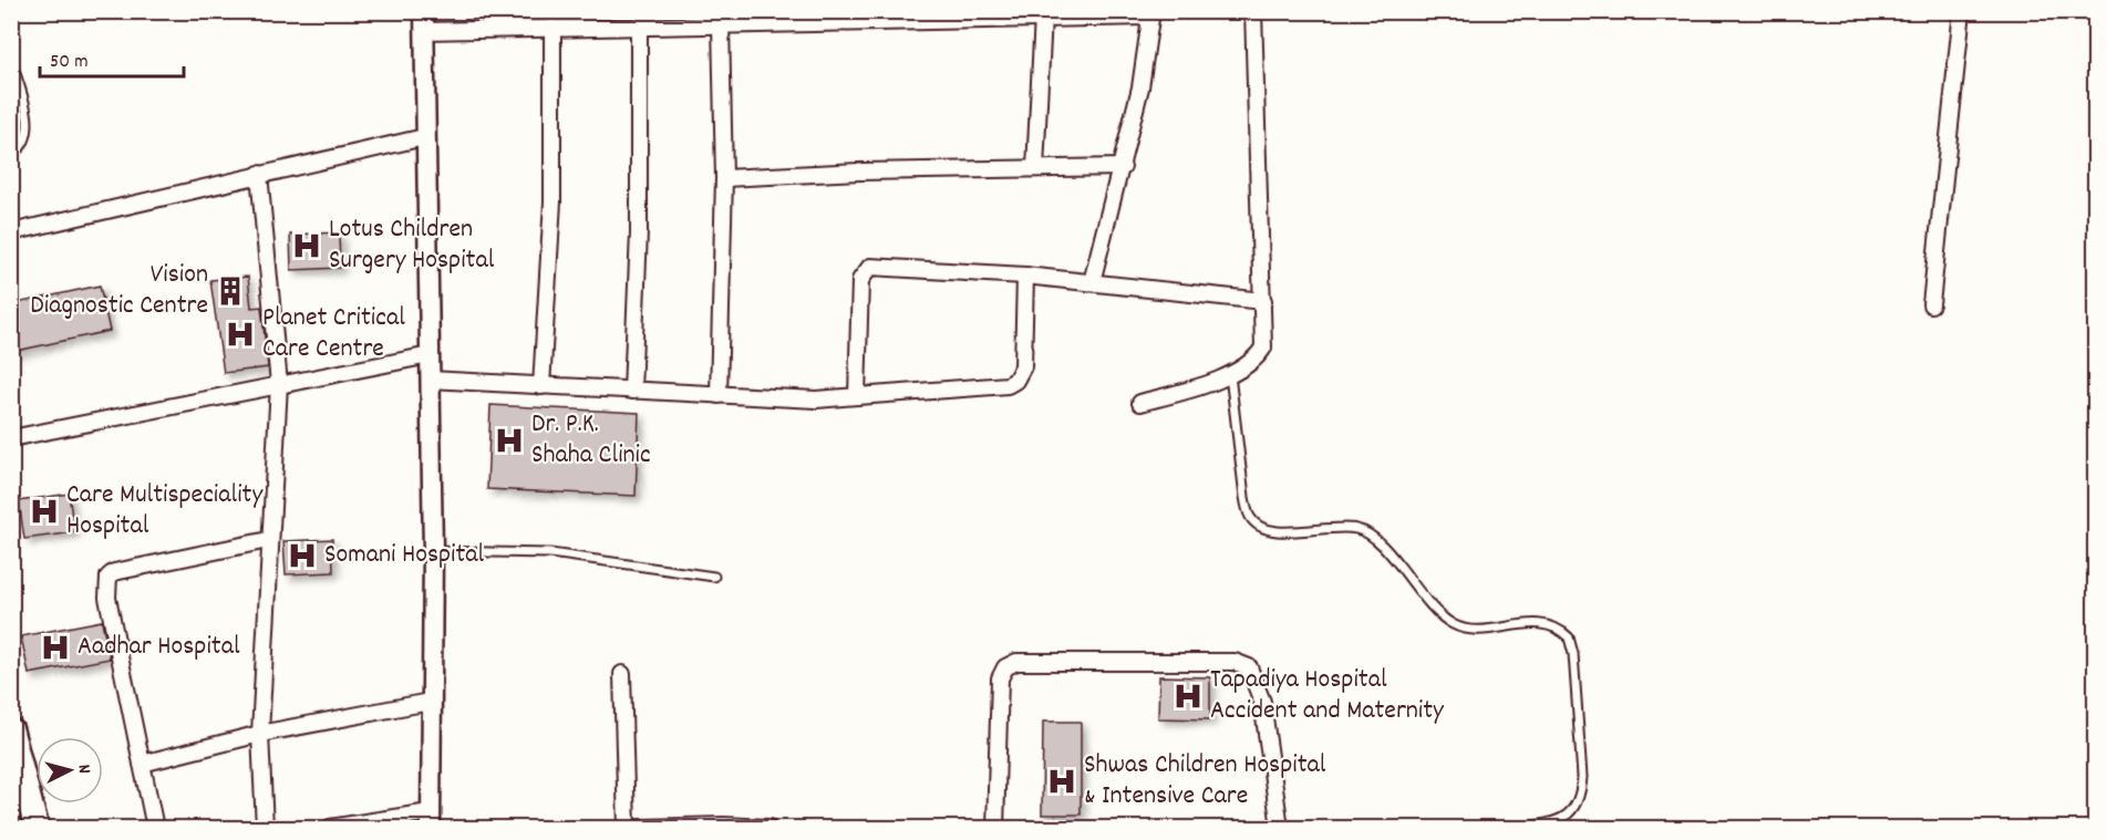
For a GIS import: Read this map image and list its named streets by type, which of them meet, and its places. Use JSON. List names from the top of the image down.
{
  "places": {
    "hospital": [
      "Lotus Children Surgery Hospital",
      "Planet Critical Care Centre",
      "Dr. P.K. Shaha Clinic",
      "Care Multispeciality Hospital",
      "Somani Hospital",
      "Aadhar Hospital",
      "Tapadiya Hospital Accident and Maternity",
      "Shwas Children Hospital & Intensive Care"
    ],
    "building": ["Vision Diagnostic Centre"]
  },
  "scale_bar": "50 m",
  "north": "right"
}
